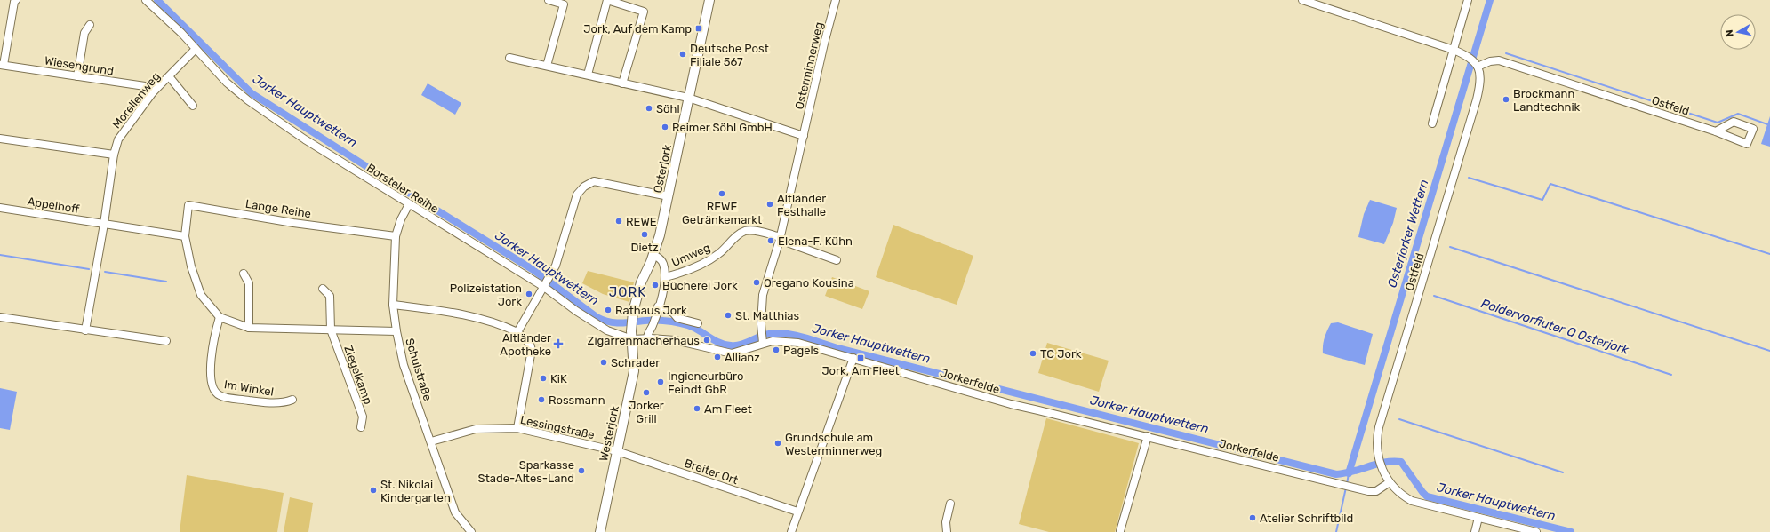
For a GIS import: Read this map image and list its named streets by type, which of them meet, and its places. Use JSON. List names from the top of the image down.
{
  "streets": {
    "main road": ["Osterjork", "Westerjork"],
    "street": [
      "Wiesengrund",
      "Osterminnerweg",
      "Morellenweg",
      "Ostfeld",
      "Borsteler Reihe",
      "Appelhoff",
      "Lange Reihe",
      "Umweg",
      "Schulstraße",
      "Ziegelkamp",
      "Jorkerfelde",
      "Im Winkel",
      "Lessingstraße",
      "Breiter Ort"
    ]
  },
  "crossings": [
    ["Wiesengrund", "Morellenweg"],
    ["Osterminnerweg", "Umweg"],
    ["Osterminnerweg", "Jorkerfelde"],
    ["Morellenweg", "Borsteler Reihe"],
    ["Morellenweg", "Appelhoff"],
    ["Ostfeld", "Jorkerfelde"],
    ["Osterjork", "Borsteler Reihe"],
    ["Osterjork", "Westerjork"],
    ["Borsteler Reihe", "Schulstraße"],
    ["Borsteler Reihe", "Westerjork"],
    ["Appelhoff", "Lange Reihe"],
    ["Lange Reihe", "Schulstraße"],
    ["Lange Reihe", "Im Winkel"],
    ["Schulstraße", "Lessingstraße"],
    ["Lessingstraße", "Westerjork"],
    ["Lessingstraße", "Breiter Ort"],
    ["Westerjork", "Breiter Ort"]
  ],
  "districts": ["JORK"],
  "water": ["Jorker Hauptwettern", "Osterjorker Wettern", "Poldervorfluter Q Osterjork"],
  "places": {
    "transit": ["Jork, Auf dem Kamp", "Jork, Am Fleet"],
    "other": [
      "Deutsche Post Filiale 567",
      "Brockmann Landtechnik",
      "Söhl",
      "Reimer Söhl GmbH",
      "REWE Getränkemarkt",
      "Altländer Festhalle",
      "REWE",
      "Dietz",
      "Elena-F. Kühn",
      "Oregano Kousina",
      "Bücherei Jork",
      "Polizeistation Jork",
      "Rathaus Jork",
      "St. Matthias",
      "Zigarrenmacherhaus",
      "Pagels",
      "TC Jork",
      "Allianz",
      "Schrader",
      "KiK",
      "Ingieneurbüro Feindt GbR",
      "Jorker Grill",
      "Rossmann",
      "Am Fleet",
      "Grundschule am Westerminnerweg",
      "Sparkasse Stade-Altes-Land",
      "St. Nikolai Kindergarten",
      "Atelier Schriftbild"
    ],
    "health": ["Altländer Apotheke"]
  },
  "north": "left"
}
